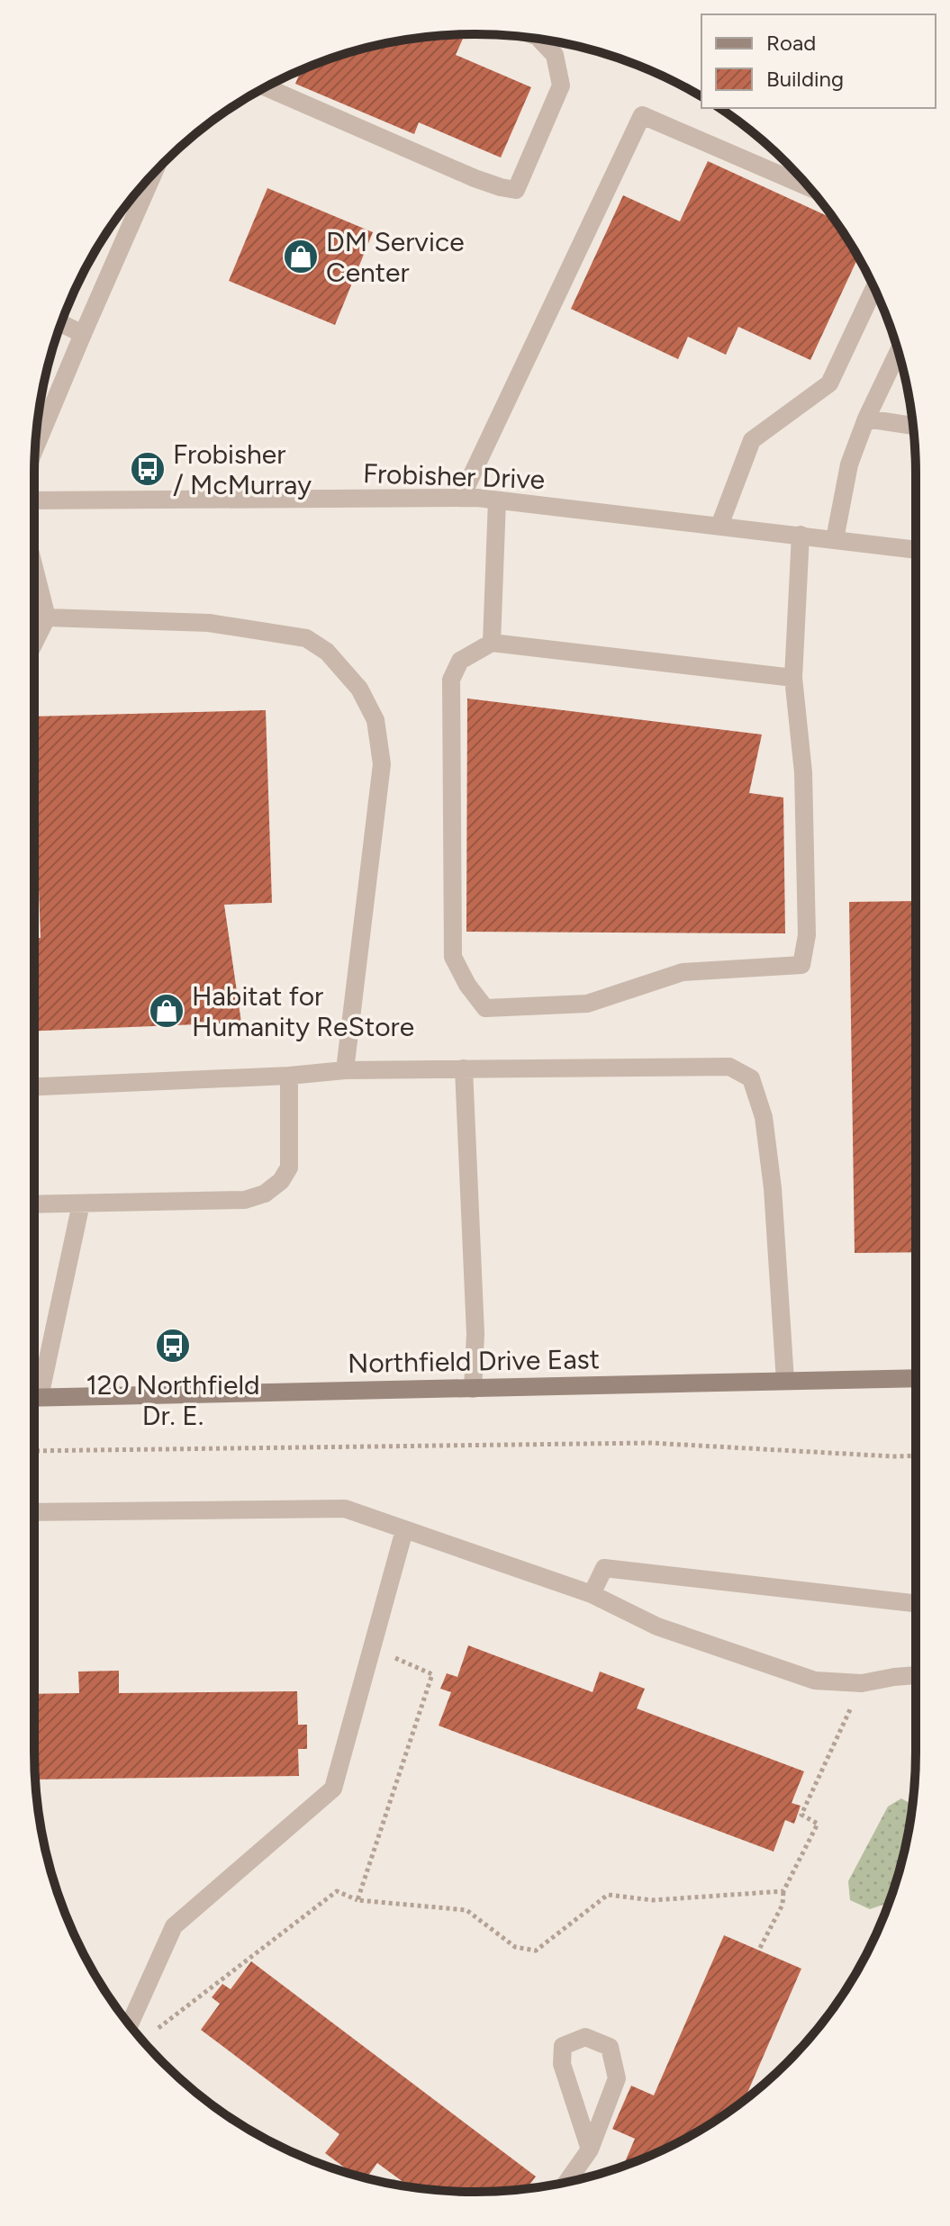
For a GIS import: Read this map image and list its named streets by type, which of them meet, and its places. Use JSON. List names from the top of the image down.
{
  "streets": {
    "main road": ["Northfield Drive East"],
    "street": ["Frobisher Drive"]
  },
  "places": {
    "shop": ["DM Service Center", "Habitat for Humanity ReStore"],
    "bus stop": ["Frobisher / McMurray", "120 Northfield Dr. E."]
  },
  "legend": ["Road", "Building"]
}
